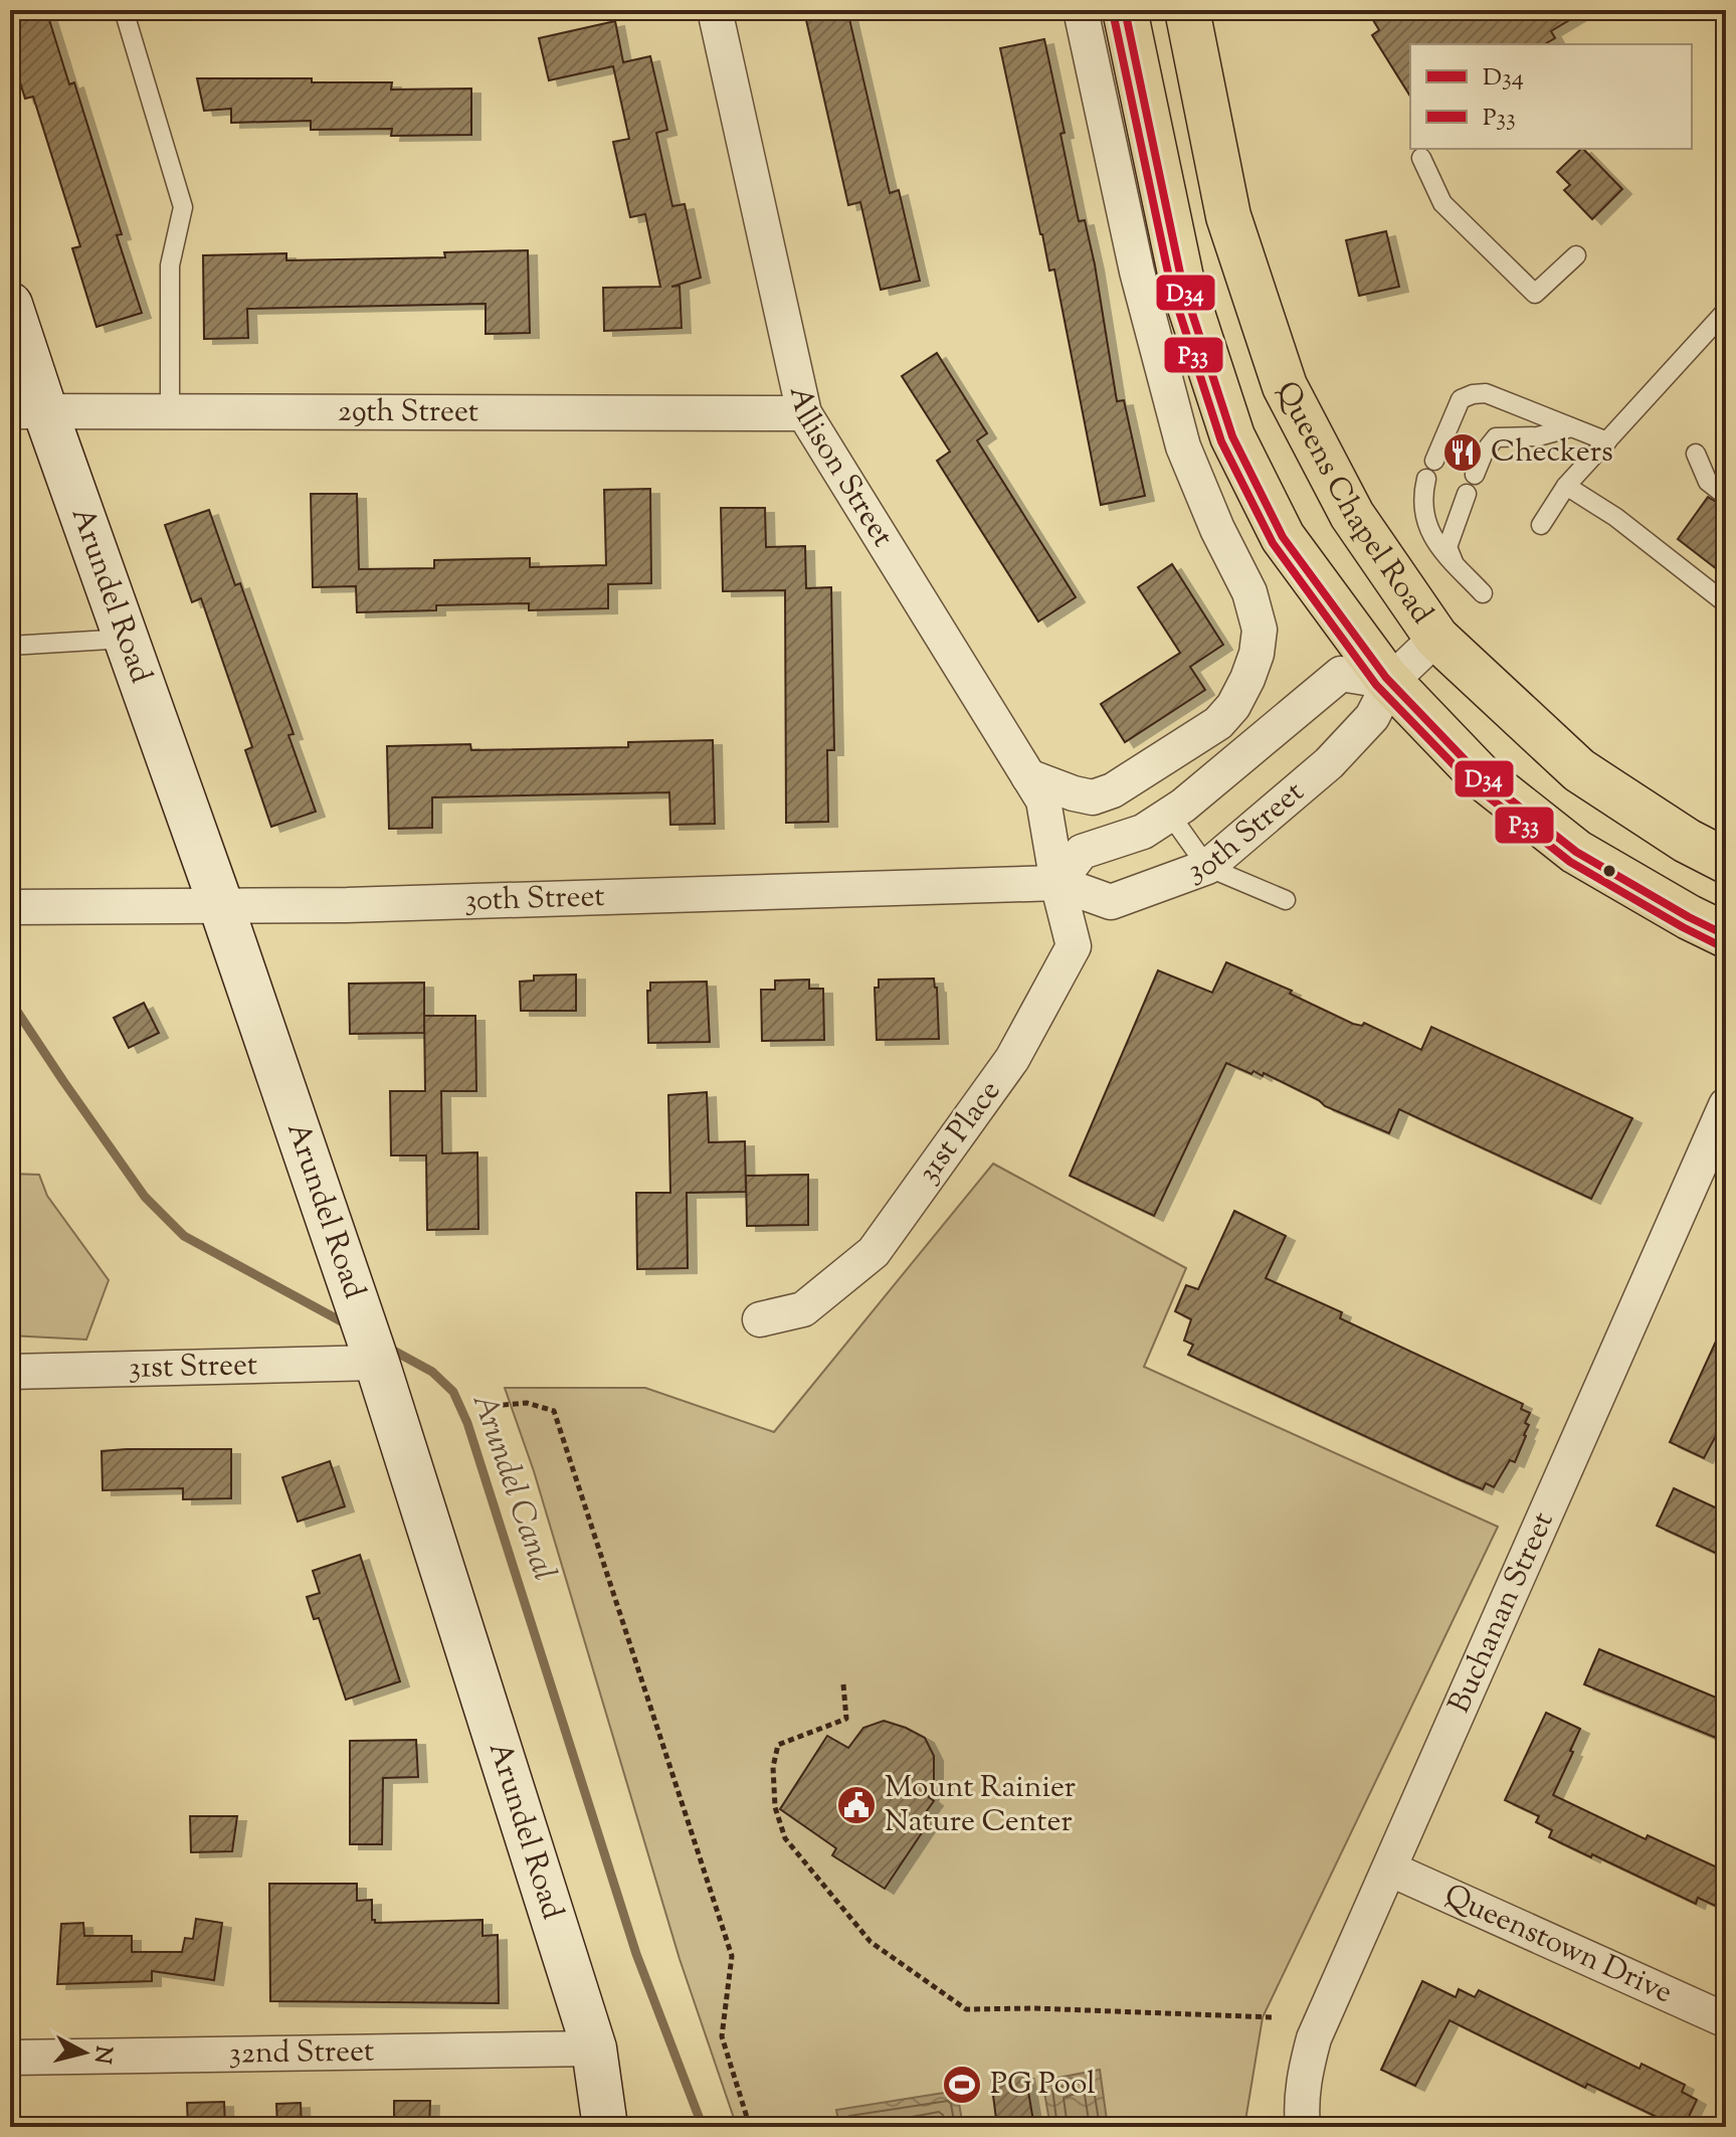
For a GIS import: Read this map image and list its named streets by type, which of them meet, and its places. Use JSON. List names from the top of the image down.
{
  "streets": {
    "main road": ["Queens Chapel Road"],
    "street": [
      "29th Street",
      "Allison Street",
      "Arundel Road",
      "30th Street",
      "31st Place",
      "31st Street",
      "Buchanan Street",
      "Queenstown Drive",
      "32nd Street"
    ]
  },
  "crossings": [
    ["29th Street", "Allison Street"],
    ["29th Street", "Arundel Road"],
    ["Allison Street", "30th Street"],
    ["Allison Street", "31st Place"],
    ["Queens Chapel Road", "30th Street"],
    ["Arundel Road", "30th Street"],
    ["Arundel Road", "31st Street"],
    ["Arundel Road", "32nd Street"],
    ["30th Street", "31st Place"],
    ["Buchanan Street", "Queenstown Drive"]
  ],
  "water": ["Arundel Canal"],
  "places": {
    "restaurant": ["Checkers"],
    "public building": ["Mount Rainier Nature Center"],
    "sports": ["PG Pool"]
  },
  "lines": ["transit line D34", "transit line P33"],
  "legend": ["D34", "P33"],
  "north": "right"
}
